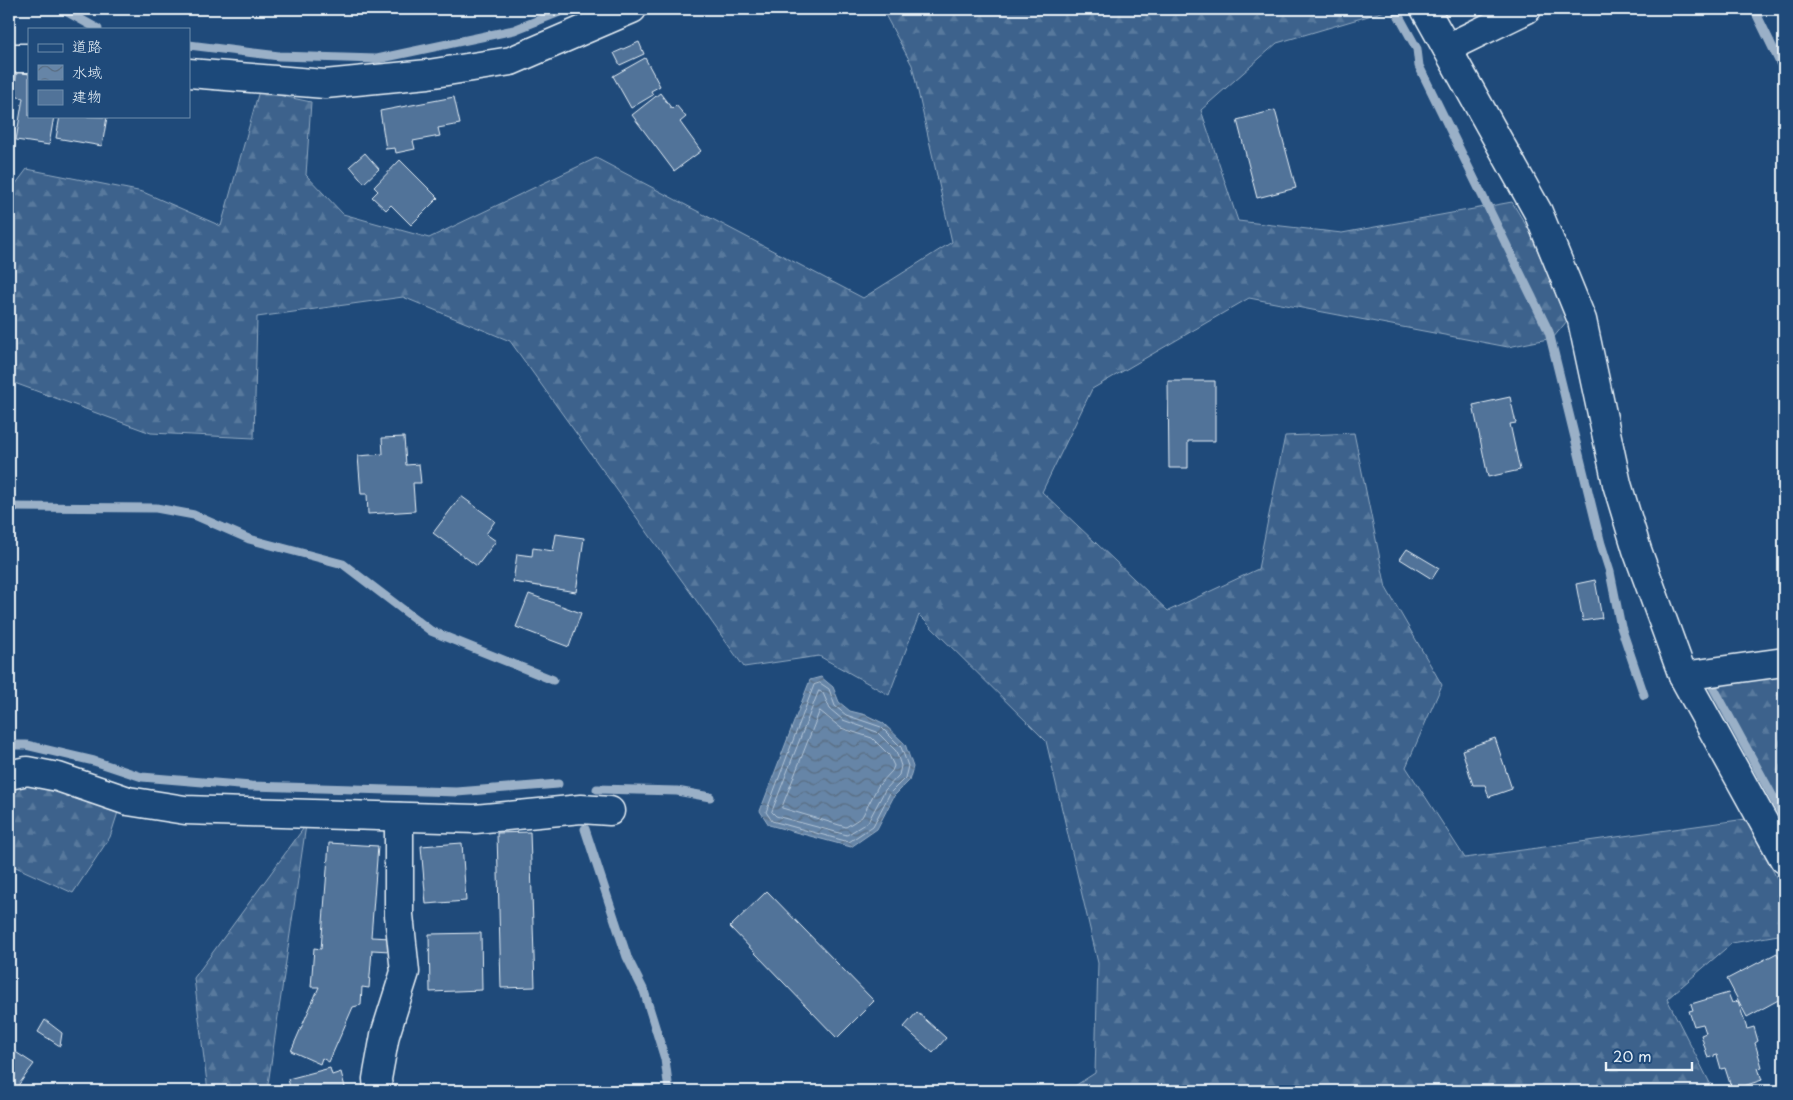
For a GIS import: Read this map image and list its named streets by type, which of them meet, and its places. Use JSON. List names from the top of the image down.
{
  "legend": ["道路", "水域", "建物"],
  "scale_bar": "20 m"
}
